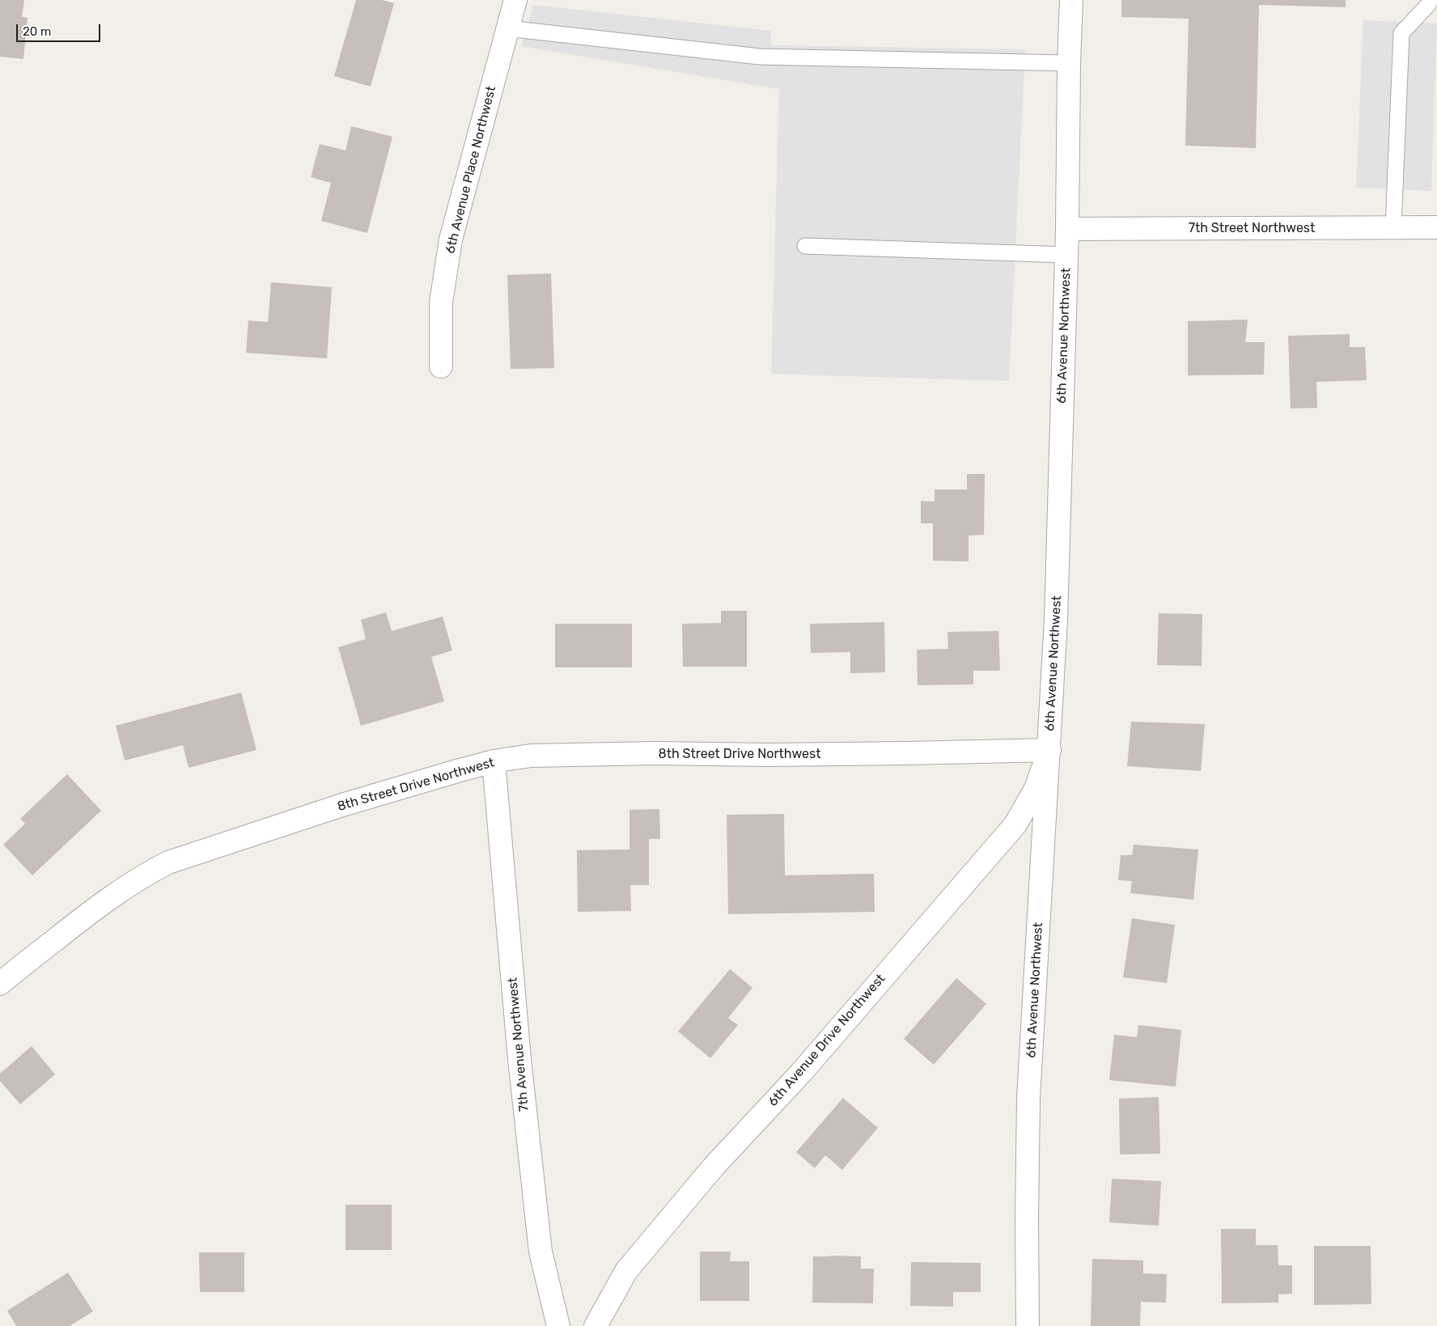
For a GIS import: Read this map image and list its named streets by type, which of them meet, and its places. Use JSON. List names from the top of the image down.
{
  "streets": {
    "street": [
      "6th Avenue Place Northwest",
      "7th Street Northwest",
      "6th Avenue Northwest",
      "8th Street Drive Northwest",
      "6th Avenue Drive Northwest",
      "7th Avenue Northwest"
    ]
  },
  "crossings": [
    ["7th Street Northwest", "6th Avenue Northwest"],
    ["6th Avenue Northwest", "8th Street Drive Northwest"],
    ["6th Avenue Northwest", "6th Avenue Drive Northwest"],
    ["8th Street Drive Northwest", "6th Avenue Drive Northwest"],
    ["8th Street Drive Northwest", "7th Avenue Northwest"]
  ],
  "scale_bar": "20 m"
}
